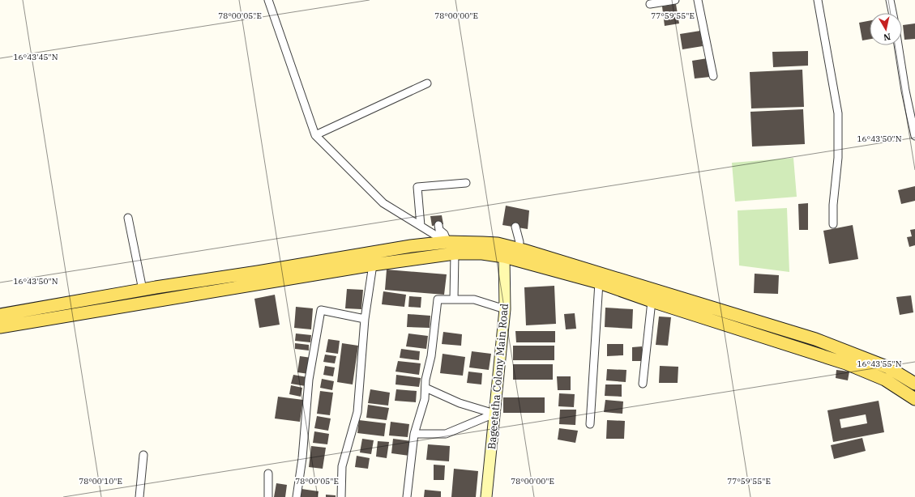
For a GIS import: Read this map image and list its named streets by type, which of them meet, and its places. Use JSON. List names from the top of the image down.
{
  "streets": {
    "street": ["Bageetatha Colony Main Road"]
  },
  "north": "bottom",
  "coordinates": [
    "78°00'05\"E",
    "78°00'00\"E",
    "77°59'55\"E",
    "16°43'45\"N",
    "16°43'50\"N",
    "16°43'55\"N",
    "78°00'10\"E"
  ]
}
